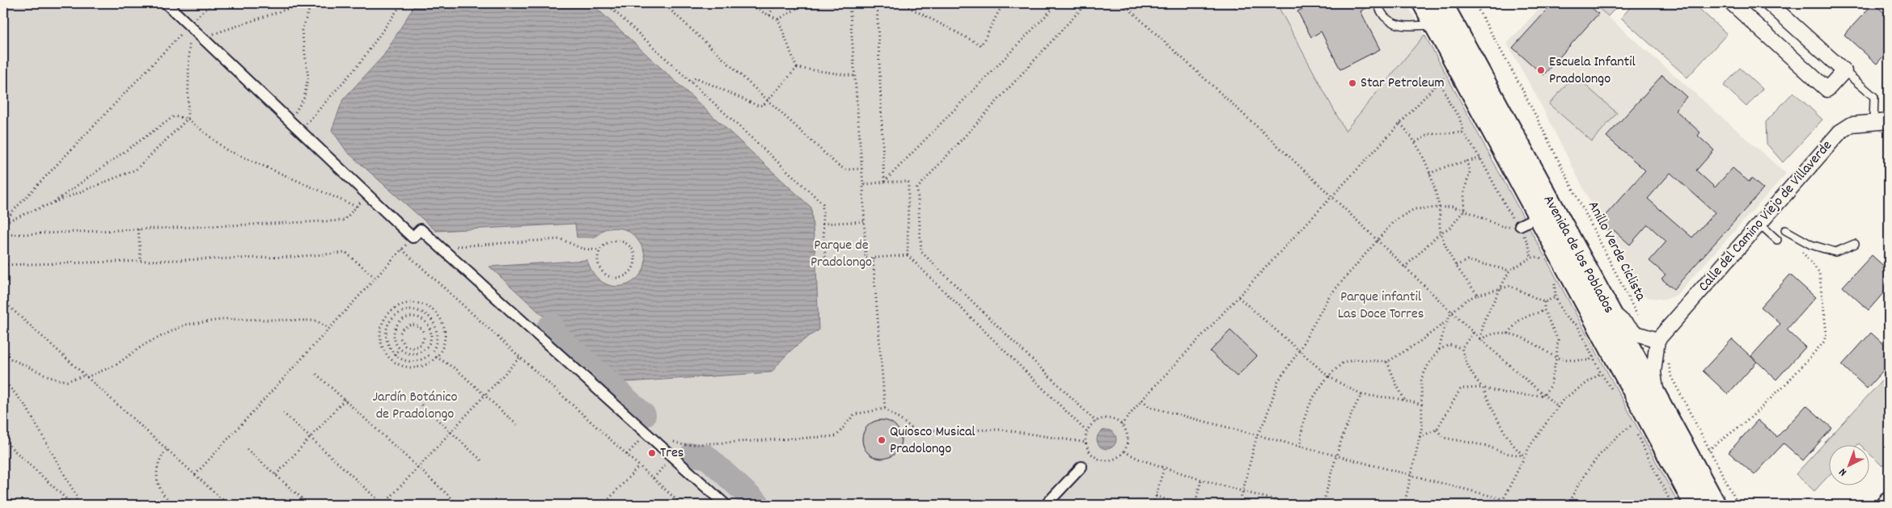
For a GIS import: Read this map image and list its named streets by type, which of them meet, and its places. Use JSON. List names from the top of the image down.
{
  "streets": {
    "main road": ["Avenida de los Poblados"],
    "street": ["Calle del Camino Viejo de Villaverde"],
    "path": ["Anillo Verde Ciclista"]
  },
  "crossings": [
    ["Calle del Camino Viejo de Villaverde", "Avenida de los Poblados"]
  ],
  "parks": ["Parque de Pradolongo", "Parque infantil Las Doce Torres", "Jardín Botánico de Pradolongo"],
  "places": [
    "Escuela Infantil Pradolongo",
    "Star Petroleum",
    "Quiosco Musical Pradolongo",
    "Tres"
  ],
  "north": "bottom left"
}
